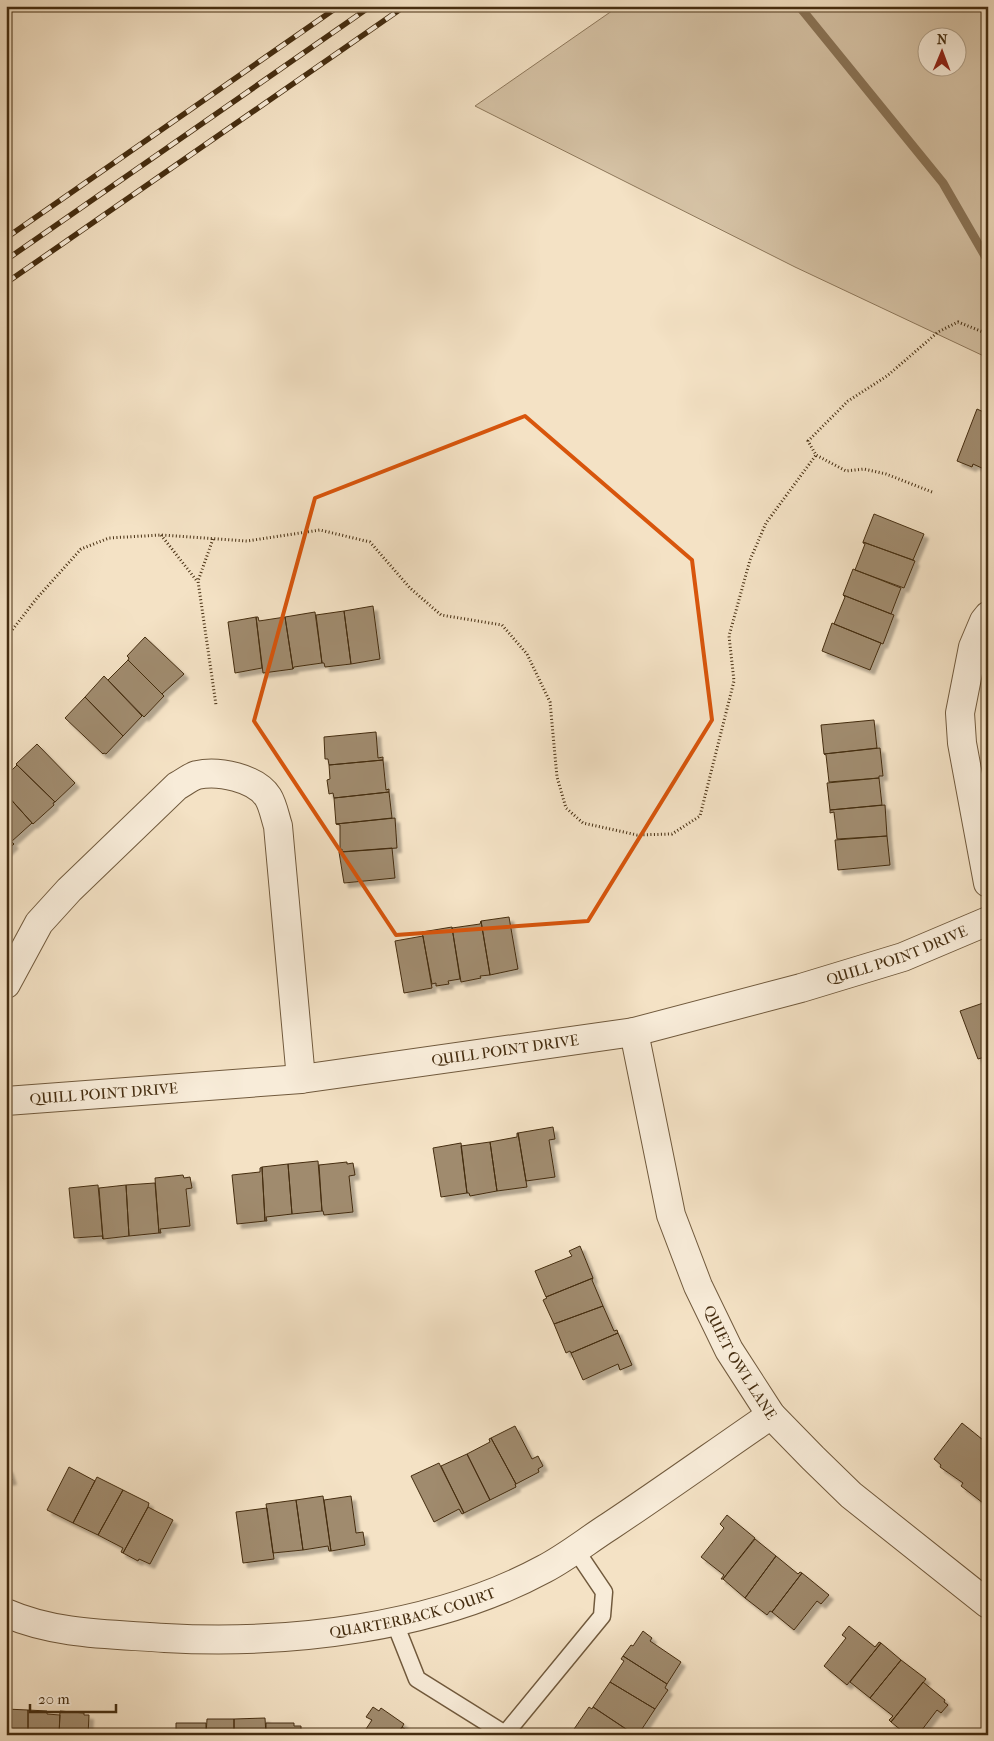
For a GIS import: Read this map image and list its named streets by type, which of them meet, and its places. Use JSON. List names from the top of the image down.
{
  "streets": {
    "street": ["QUILL POINT DRIVE", "QUIET OWL LANE", "QUARTERBACK COURT"]
  },
  "crossings": [
    ["QUILL POINT DRIVE", "QUIET OWL LANE"],
    ["QUIET OWL LANE", "QUARTERBACK COURT"]
  ],
  "scale_bar": "20 m",
  "north": "top"
}
